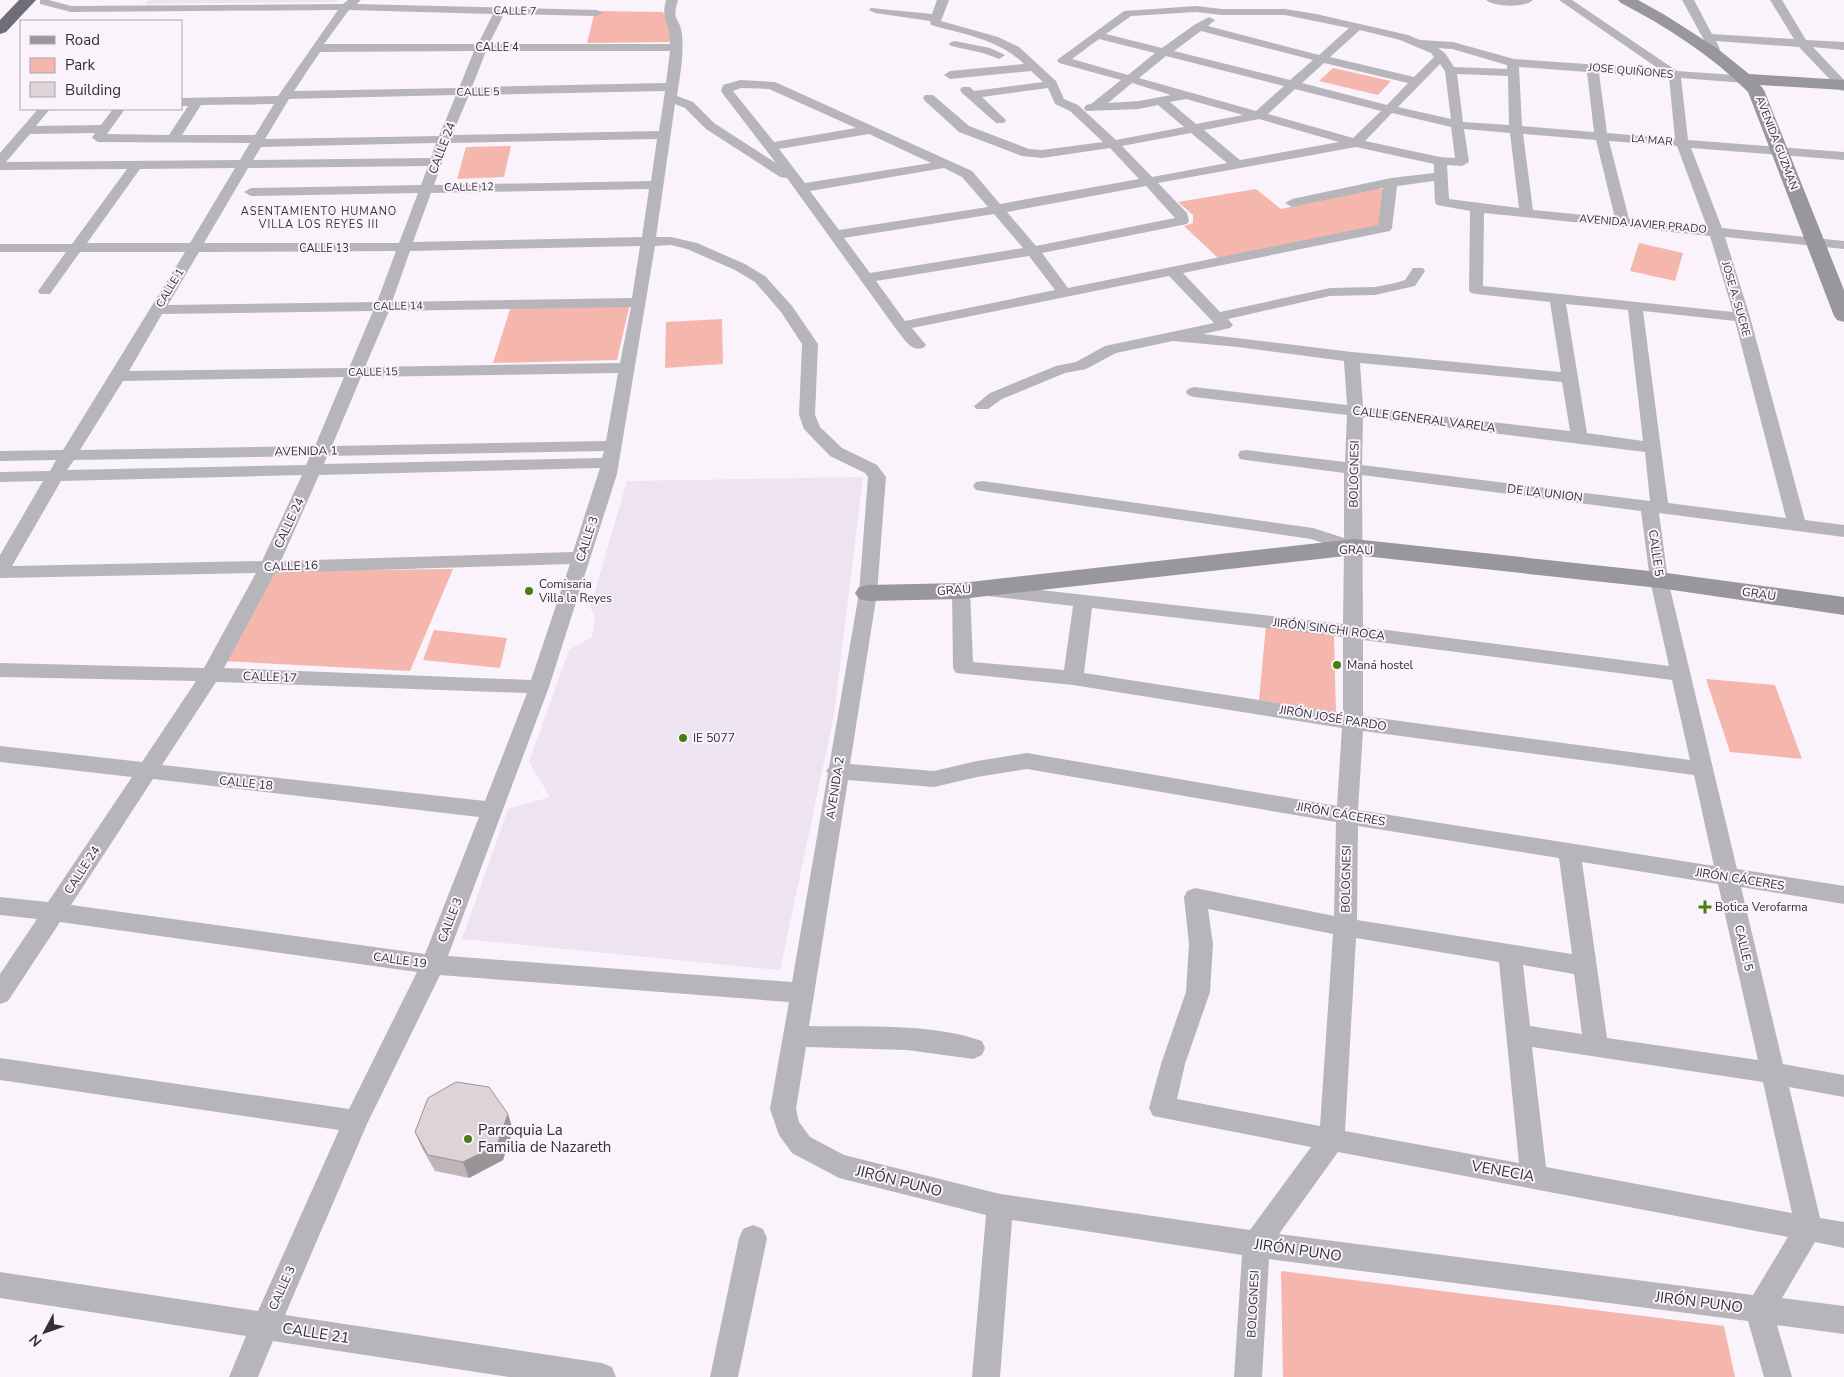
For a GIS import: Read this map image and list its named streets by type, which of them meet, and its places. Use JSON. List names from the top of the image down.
{
  "streets": {
    "street": [
      "CALLE 7",
      "CALLE 4",
      "JOSE QUIÑONES",
      "CALLE 5",
      "LA MAR",
      "AVENIDA GUZMAN",
      "CALLE 24",
      "CALLE 12",
      "AVENIDA JAVIER PRADO",
      "CALLE 13",
      "CALLE 1",
      "JOSE A. SUCRE",
      "CALLE 14",
      "CALLE 15",
      "CALLE GENERAL VARELA",
      "AVENIDA 1",
      "BOLOGNESI",
      "DE LA UNION",
      "CALLE 3",
      "GRAU",
      "CALLE 16",
      "JIRÓN SINCHI ROCA",
      "CALLE 17",
      "JIRÓN JOSÉ PARDO",
      "CALLE 18",
      "AVENIDA 2",
      "JIRÓN CÁCERES",
      "CALLE 19",
      "VENECIA",
      "JIRÓN PUNO",
      "CALLE 21"
    ]
  },
  "crossings": [
    ["CALLE 7", "CALLE 24"],
    ["CALLE 7", "CALLE 1"],
    ["CALLE 4", "CALLE 24"],
    ["CALLE 4", "CALLE 1"],
    ["CALLE 4", "CALLE 3"],
    ["JOSE QUIÑONES", "AVENIDA GUZMAN"],
    ["JOSE QUIÑONES", "JOSE A. SUCRE"],
    ["CALLE 5", "CALLE 24"],
    ["CALLE 5", "CALLE 1"],
    ["CALLE 5", "CALLE GENERAL VARELA"],
    ["CALLE 5", "DE LA UNION"],
    ["CALLE 5", "CALLE 3"],
    ["CALLE 5", "GRAU"],
    ["CALLE 5", "JIRÓN SINCHI ROCA"],
    ["CALLE 5", "JIRÓN JOSÉ PARDO"],
    ["CALLE 5", "JIRÓN CÁCERES"],
    ["CALLE 5", "VENECIA"],
    ["LA MAR", "AVENIDA GUZMAN"],
    ["LA MAR", "JOSE A. SUCRE"],
    ["AVENIDA GUZMAN", "AVENIDA JAVIER PRADO"],
    ["CALLE 24", "CALLE 12"],
    ["CALLE 24", "CALLE 13"],
    ["CALLE 24", "CALLE 14"],
    ["CALLE 24", "CALLE 15"],
    ["CALLE 24", "AVENIDA 1"],
    ["CALLE 24", "CALLE 16"],
    ["CALLE 24", "CALLE 17"],
    ["CALLE 24", "CALLE 18"],
    ["CALLE 24", "CALLE 19"],
    ["CALLE 12", "CALLE 3"],
    ["AVENIDA JAVIER PRADO", "JOSE A. SUCRE"],
    ["CALLE 13", "CALLE 1"],
    ["CALLE 13", "CALLE 3"],
    ["CALLE 13", "AVENIDA 2"],
    ["CALLE 1", "CALLE 14"],
    ["CALLE 1", "CALLE 15"],
    ["CALLE 1", "AVENIDA 1"],
    ["CALLE 1", "CALLE 16"],
    ["JOSE A. SUCRE", "DE LA UNION"],
    ["CALLE 14", "CALLE 3"],
    ["CALLE 15", "CALLE 3"],
    ["CALLE GENERAL VARELA", "BOLOGNESI"],
    ["AVENIDA 1", "CALLE 3"],
    ["BOLOGNESI", "DE LA UNION"],
    ["BOLOGNESI", "GRAU"],
    ["BOLOGNESI", "JIRÓN SINCHI ROCA"],
    ["BOLOGNESI", "JIRÓN JOSÉ PARDO"],
    ["BOLOGNESI", "JIRÓN CÁCERES"],
    ["BOLOGNESI", "VENECIA"],
    ["BOLOGNESI", "JIRÓN PUNO"],
    ["CALLE 3", "CALLE 16"],
    ["CALLE 3", "CALLE 17"],
    ["CALLE 3", "CALLE 18"],
    ["CALLE 3", "CALLE 19"],
    ["CALLE 3", "CALLE 21"],
    ["GRAU", "JIRÓN SINCHI ROCA"],
    ["GRAU", "JIRÓN JOSÉ PARDO"],
    ["GRAU", "AVENIDA 2"],
    ["JIRÓN SINCHI ROCA", "JIRÓN JOSÉ PARDO"],
    ["AVENIDA 2", "JIRÓN CÁCERES"],
    ["AVENIDA 2", "CALLE 19"],
    ["AVENIDA 2", "JIRÓN PUNO"]
  ],
  "districts": ["ASENTAMIENTO HUMANO VILLA LOS REYES III"],
  "places": {
    "other": [
      "Comisaria Villa la Reyes",
      "Maná hostel",
      "IE 5077",
      "Parroquia La Familia de Nazareth"
    ],
    "health": ["Botica Verofarma"]
  },
  "legend": ["Road", "Park", "Building"],
  "north": "bottom left"
}
